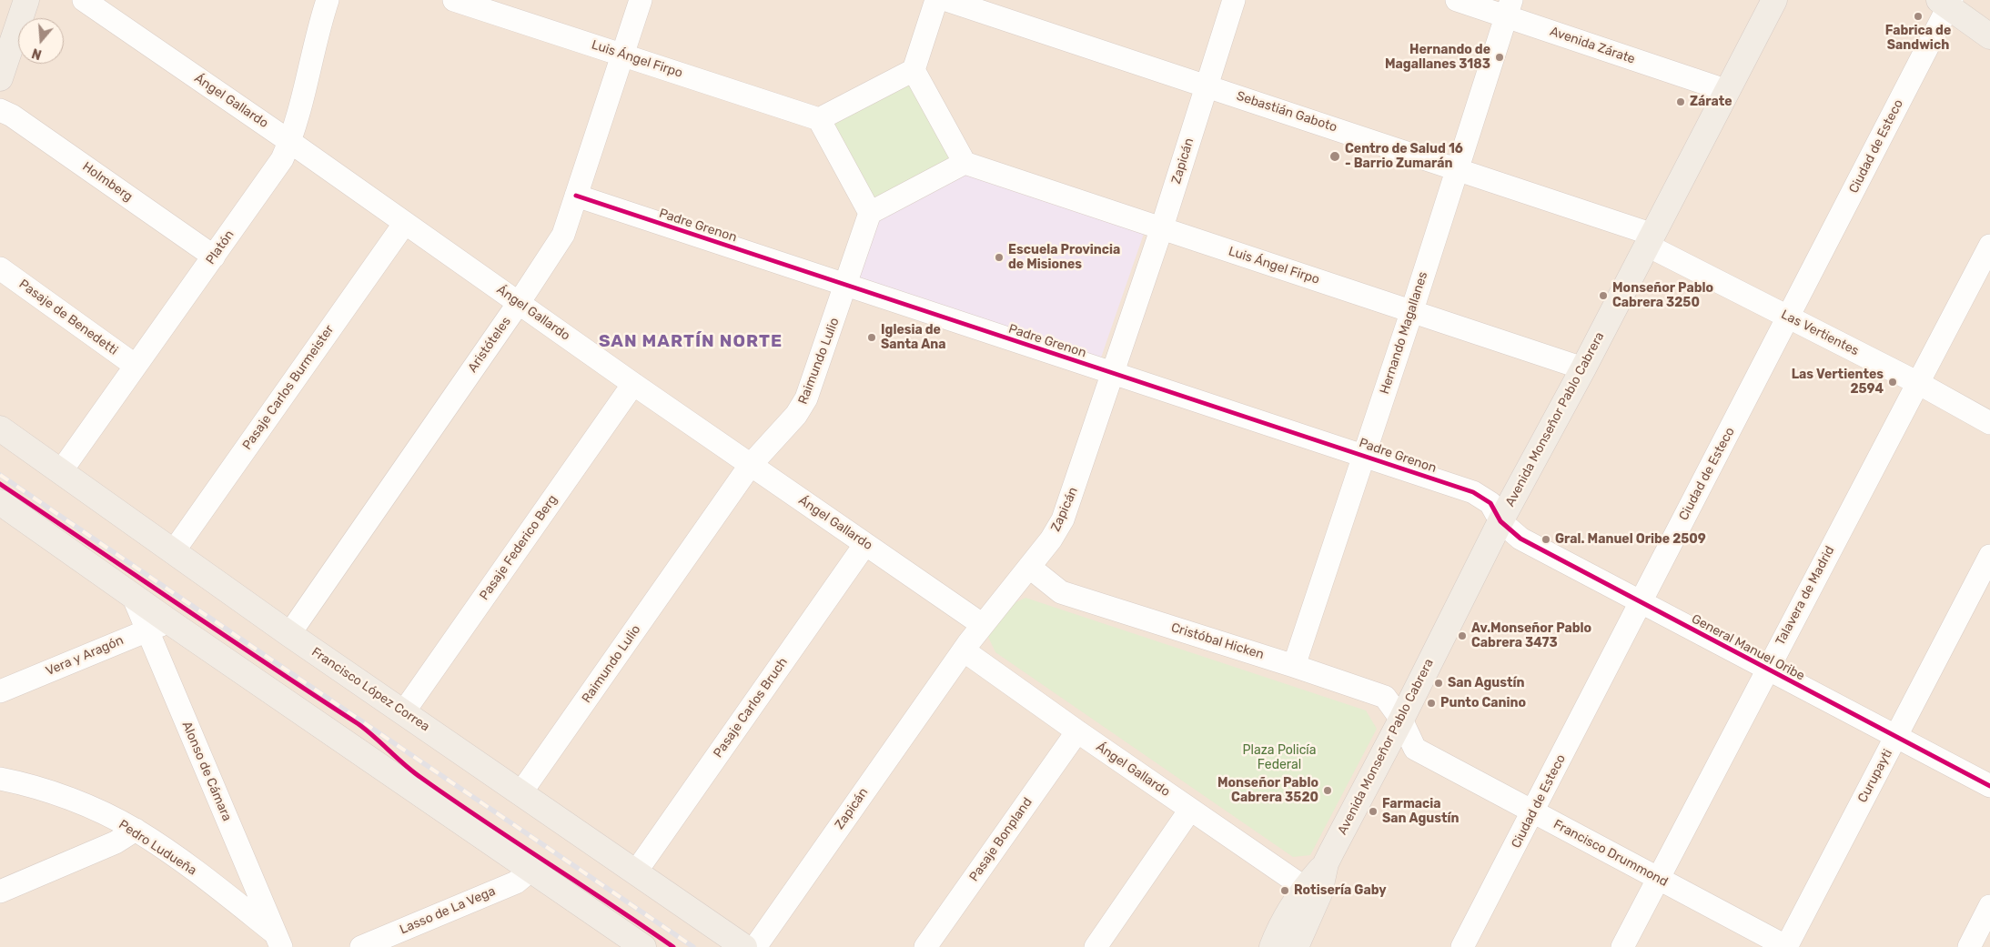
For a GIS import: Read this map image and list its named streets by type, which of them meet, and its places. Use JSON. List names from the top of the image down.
{
  "streets": {
    "main road": ["Avenida Monseñor Pablo Cabrera", "Francisco López Correa"],
    "street": [
      "Avenida Zárate",
      "Luis Ángel Firpo",
      "Ángel Gallardo",
      "Sebastián Gaboto",
      "Ciudad de Esteco",
      "Zapicán",
      "Holmberg",
      "Padre Grenon",
      "Platón",
      "Pasaje de Benedetti",
      "Hernando Magallanes",
      "Las Vertientes",
      "Aristóteles",
      "Raimundo Lulio",
      "Pasaje Carlos Burmeister",
      "Pasaje Federico Berg",
      "Talavera de Madrid",
      "Cristóbal Hicken",
      "General Manuel Oribe",
      "Vera y Aragón",
      "Pasaje Carlos Bruch",
      "Alonso de Cámara",
      "Curupayti",
      "Pasaje Bonpland",
      "Pedro Ludueña",
      "Francisco Drummond",
      "Lasso de La Vega"
    ]
  },
  "crossings": [
    ["Avenida Zárate", "Hernando Magallanes"],
    ["Avenida Zárate", "Avenida Monseñor Pablo Cabrera"],
    ["Luis Ángel Firpo", "Zapicán"],
    ["Luis Ángel Firpo", "Hernando Magallanes"],
    ["Luis Ángel Firpo", "Aristóteles"],
    ["Luis Ángel Firpo", "Avenida Monseñor Pablo Cabrera"],
    ["Ángel Gallardo", "Zapicán"],
    ["Ángel Gallardo", "Platón"],
    ["Ángel Gallardo", "Aristóteles"],
    ["Ángel Gallardo", "Raimundo Lulio"],
    ["Ángel Gallardo", "Pasaje Carlos Burmeister"],
    ["Ángel Gallardo", "Avenida Monseñor Pablo Cabrera"],
    ["Ángel Gallardo", "Pasaje Federico Berg"],
    ["Ángel Gallardo", "Pasaje Carlos Bruch"],
    ["Ángel Gallardo", "Pasaje Bonpland"],
    ["Sebastián Gaboto", "Zapicán"],
    ["Sebastián Gaboto", "Hernando Magallanes"],
    ["Sebastián Gaboto", "Las Vertientes"],
    ["Sebastián Gaboto", "Avenida Monseñor Pablo Cabrera"],
    ["Ciudad de Esteco", "Las Vertientes"],
    ["Ciudad de Esteco", "General Manuel Oribe"],
    ["Ciudad de Esteco", "Francisco Drummond"],
    ["Zapicán", "Padre Grenon"],
    ["Zapicán", "Cristóbal Hicken"],
    ["Holmberg", "Platón"],
    ["Padre Grenon", "Hernando Magallanes"],
    ["Padre Grenon", "Aristóteles"],
    ["Padre Grenon", "Raimundo Lulio"],
    ["Padre Grenon", "Avenida Monseñor Pablo Cabrera"],
    ["Padre Grenon", "General Manuel Oribe"],
    ["Platón", "Pasaje de Benedetti"],
    ["Platón", "Francisco López Correa"],
    ["Hernando Magallanes", "Cristóbal Hicken"],
    ["Las Vertientes", "Avenida Monseñor Pablo Cabrera"],
    ["Las Vertientes", "Talavera de Madrid"],
    ["Aristóteles", "Francisco López Correa"],
    ["Raimundo Lulio", "Francisco López Correa"],
    ["Pasaje Carlos Burmeister", "Francisco López Correa"],
    ["Avenida Monseñor Pablo Cabrera", "Cristóbal Hicken"],
    ["Avenida Monseñor Pablo Cabrera", "General Manuel Oribe"],
    ["Avenida Monseñor Pablo Cabrera", "Francisco Drummond"],
    ["Pasaje Federico Berg", "Francisco López Correa"],
    ["Talavera de Madrid", "General Manuel Oribe"],
    ["Talavera de Madrid", "Francisco Drummond"],
    ["Cristóbal Hicken", "Francisco Drummond"],
    ["General Manuel Oribe", "Curupayti"],
    ["Vera y Aragón", "Alonso de Cámara"],
    ["Francisco López Correa", "Pasaje Carlos Bruch"],
    ["Alonso de Cámara", "Pedro Ludueña"],
    ["Curupayti", "Francisco Drummond"]
  ],
  "districts": ["SAN MARTÍN NORTE"],
  "parks": ["Plaza Policía Federal"],
  "places": [
    "Fabrica de Sandwich",
    "Hernando de Magallanes 3183",
    "Zárate",
    "Centro de Salud 16 - Barrio Zumarán",
    "Escuela Provincia de Misiones",
    "Monseñor Pablo Cabrera 3250",
    "Iglesia de Santa Ana",
    "Las Vertientes 2594",
    "Gral. Manuel Oribe 2509",
    "Av.Monseñor Pablo Cabrera 3473",
    "San Agustín",
    "Punto Canino",
    "Monseñor Pablo Cabrera 3520",
    "Farmacia San Agustín",
    "Rotisería Gaby"
  ],
  "north": "bottom"
}
